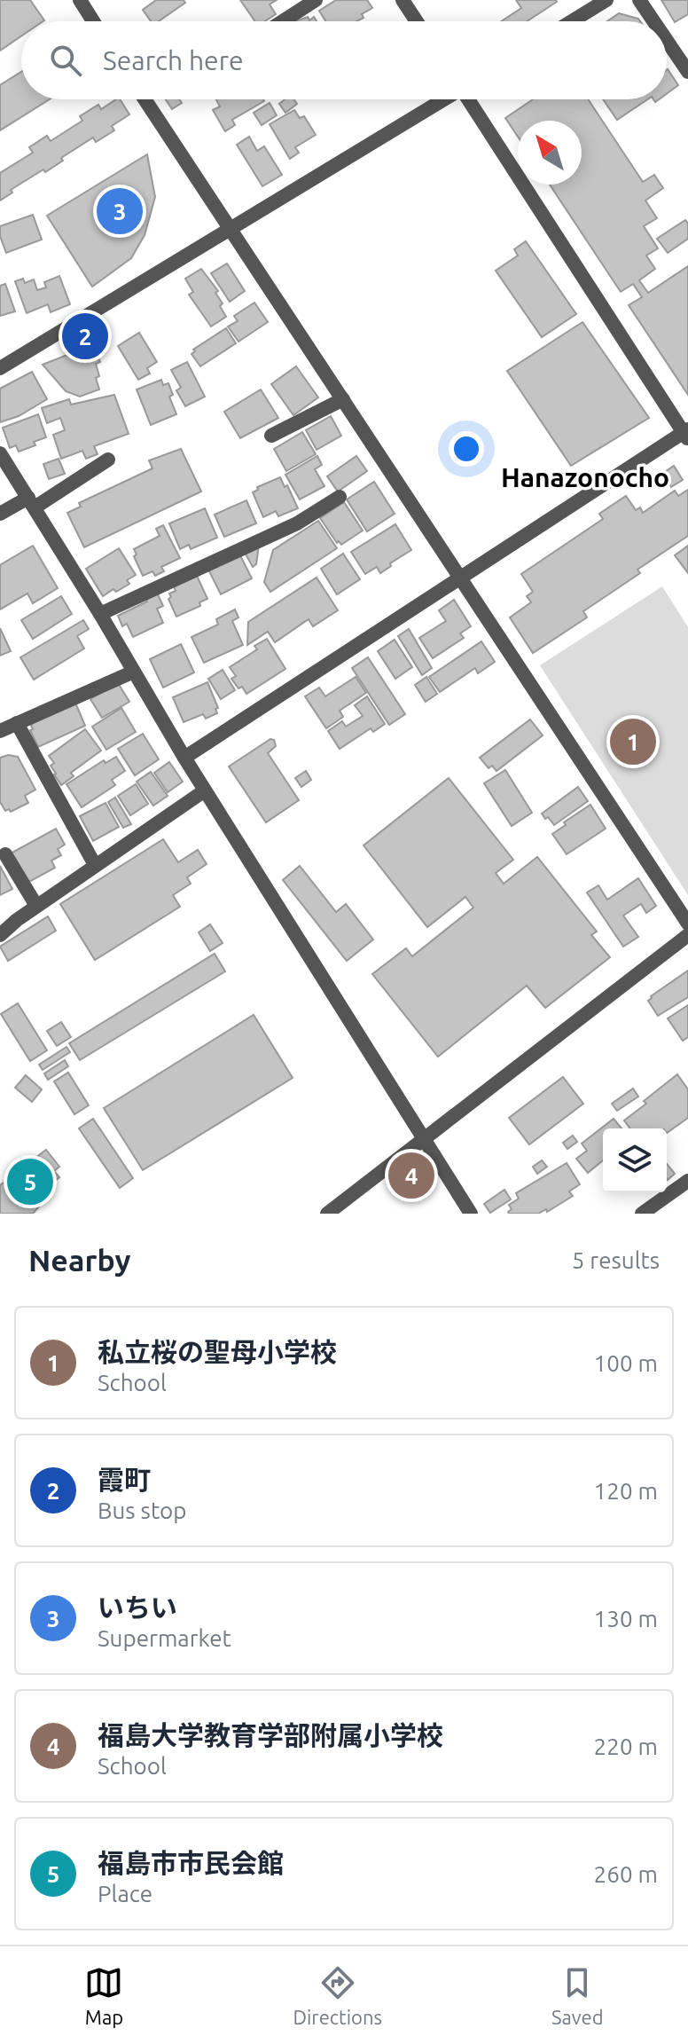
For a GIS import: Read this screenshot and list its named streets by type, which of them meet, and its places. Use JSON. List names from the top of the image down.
{
  "districts": ["Hanazonocho"],
  "north": "top left",
  "page": {
    "search": "Search here",
    "pins": [
      "3",
      "2",
      "1",
      "4",
      "5"
    ],
    "heading": ["Nearby", "5 results"],
    "list": [
      {
        "mark": "1",
        "name": "私立桜の聖母小学校",
        "note": "School",
        "value": "100 m"
      },
      {
        "mark": "2",
        "name": "霞町",
        "note": "Bus stop",
        "value": "120 m"
      },
      {
        "mark": "3",
        "name": "いちい",
        "note": "Supermarket",
        "value": "130 m"
      },
      {
        "mark": "4",
        "name": "福島大学教育学部附属小学校",
        "note": "School",
        "value": "220 m"
      },
      {
        "mark": "5",
        "name": "福島市市民会館",
        "note": "Place",
        "value": "260 m"
      }
    ],
    "nav": ["Map", "Directions", "Saved"]
  }
}
